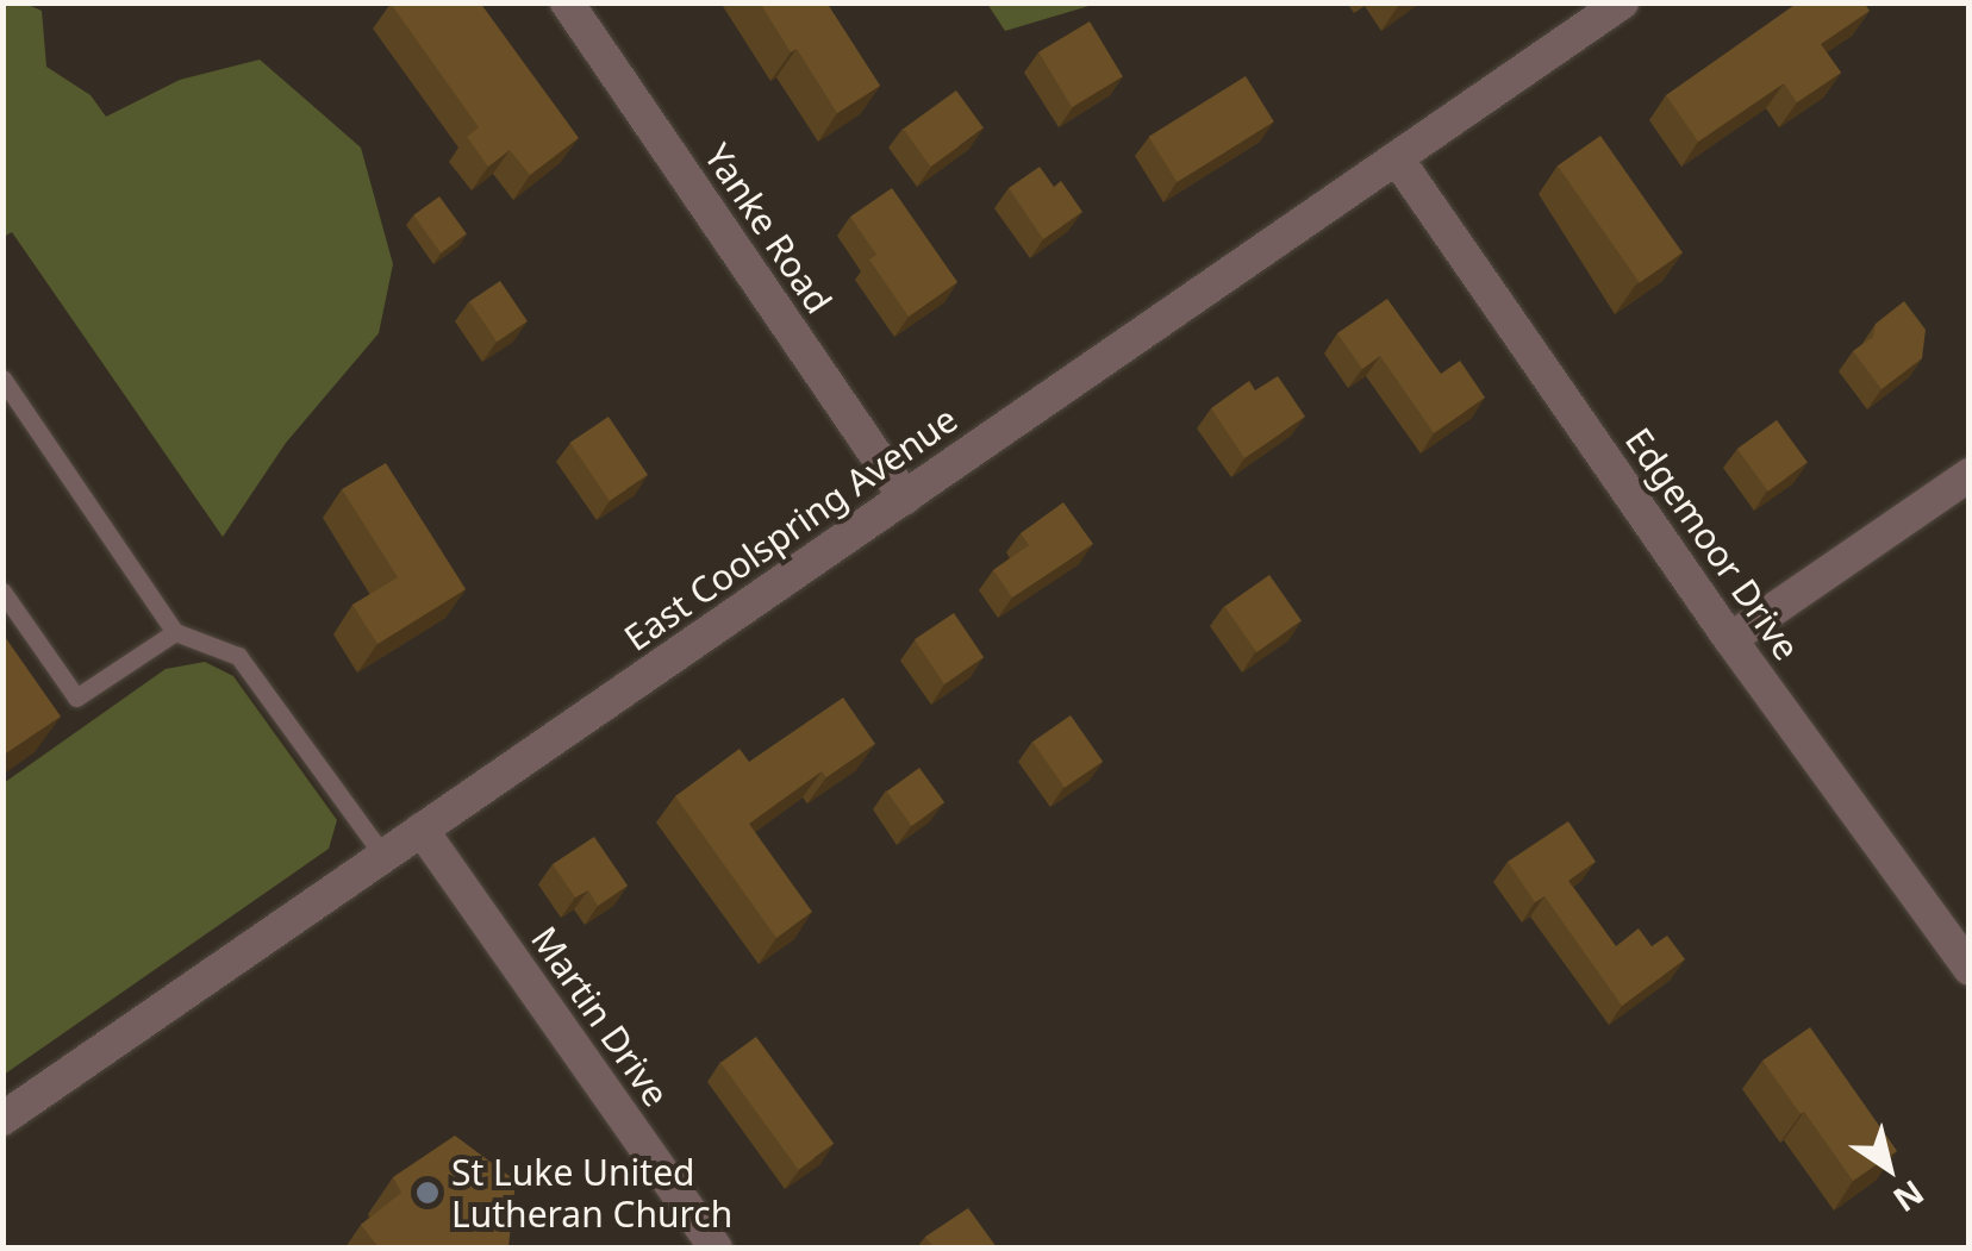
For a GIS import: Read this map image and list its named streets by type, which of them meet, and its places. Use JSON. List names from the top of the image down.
{
  "streets": {
    "street": [
      "Yanke Road",
      "East Coolspring Avenue",
      "Edgemoor Drive",
      "Martin Drive"
    ]
  },
  "crossings": [
    ["Yanke Road", "East Coolspring Avenue"],
    ["East Coolspring Avenue", "Edgemoor Drive"],
    ["East Coolspring Avenue", "Martin Drive"]
  ],
  "places": ["St Luke United Lutheran Church"],
  "north": "bottom right"
}
